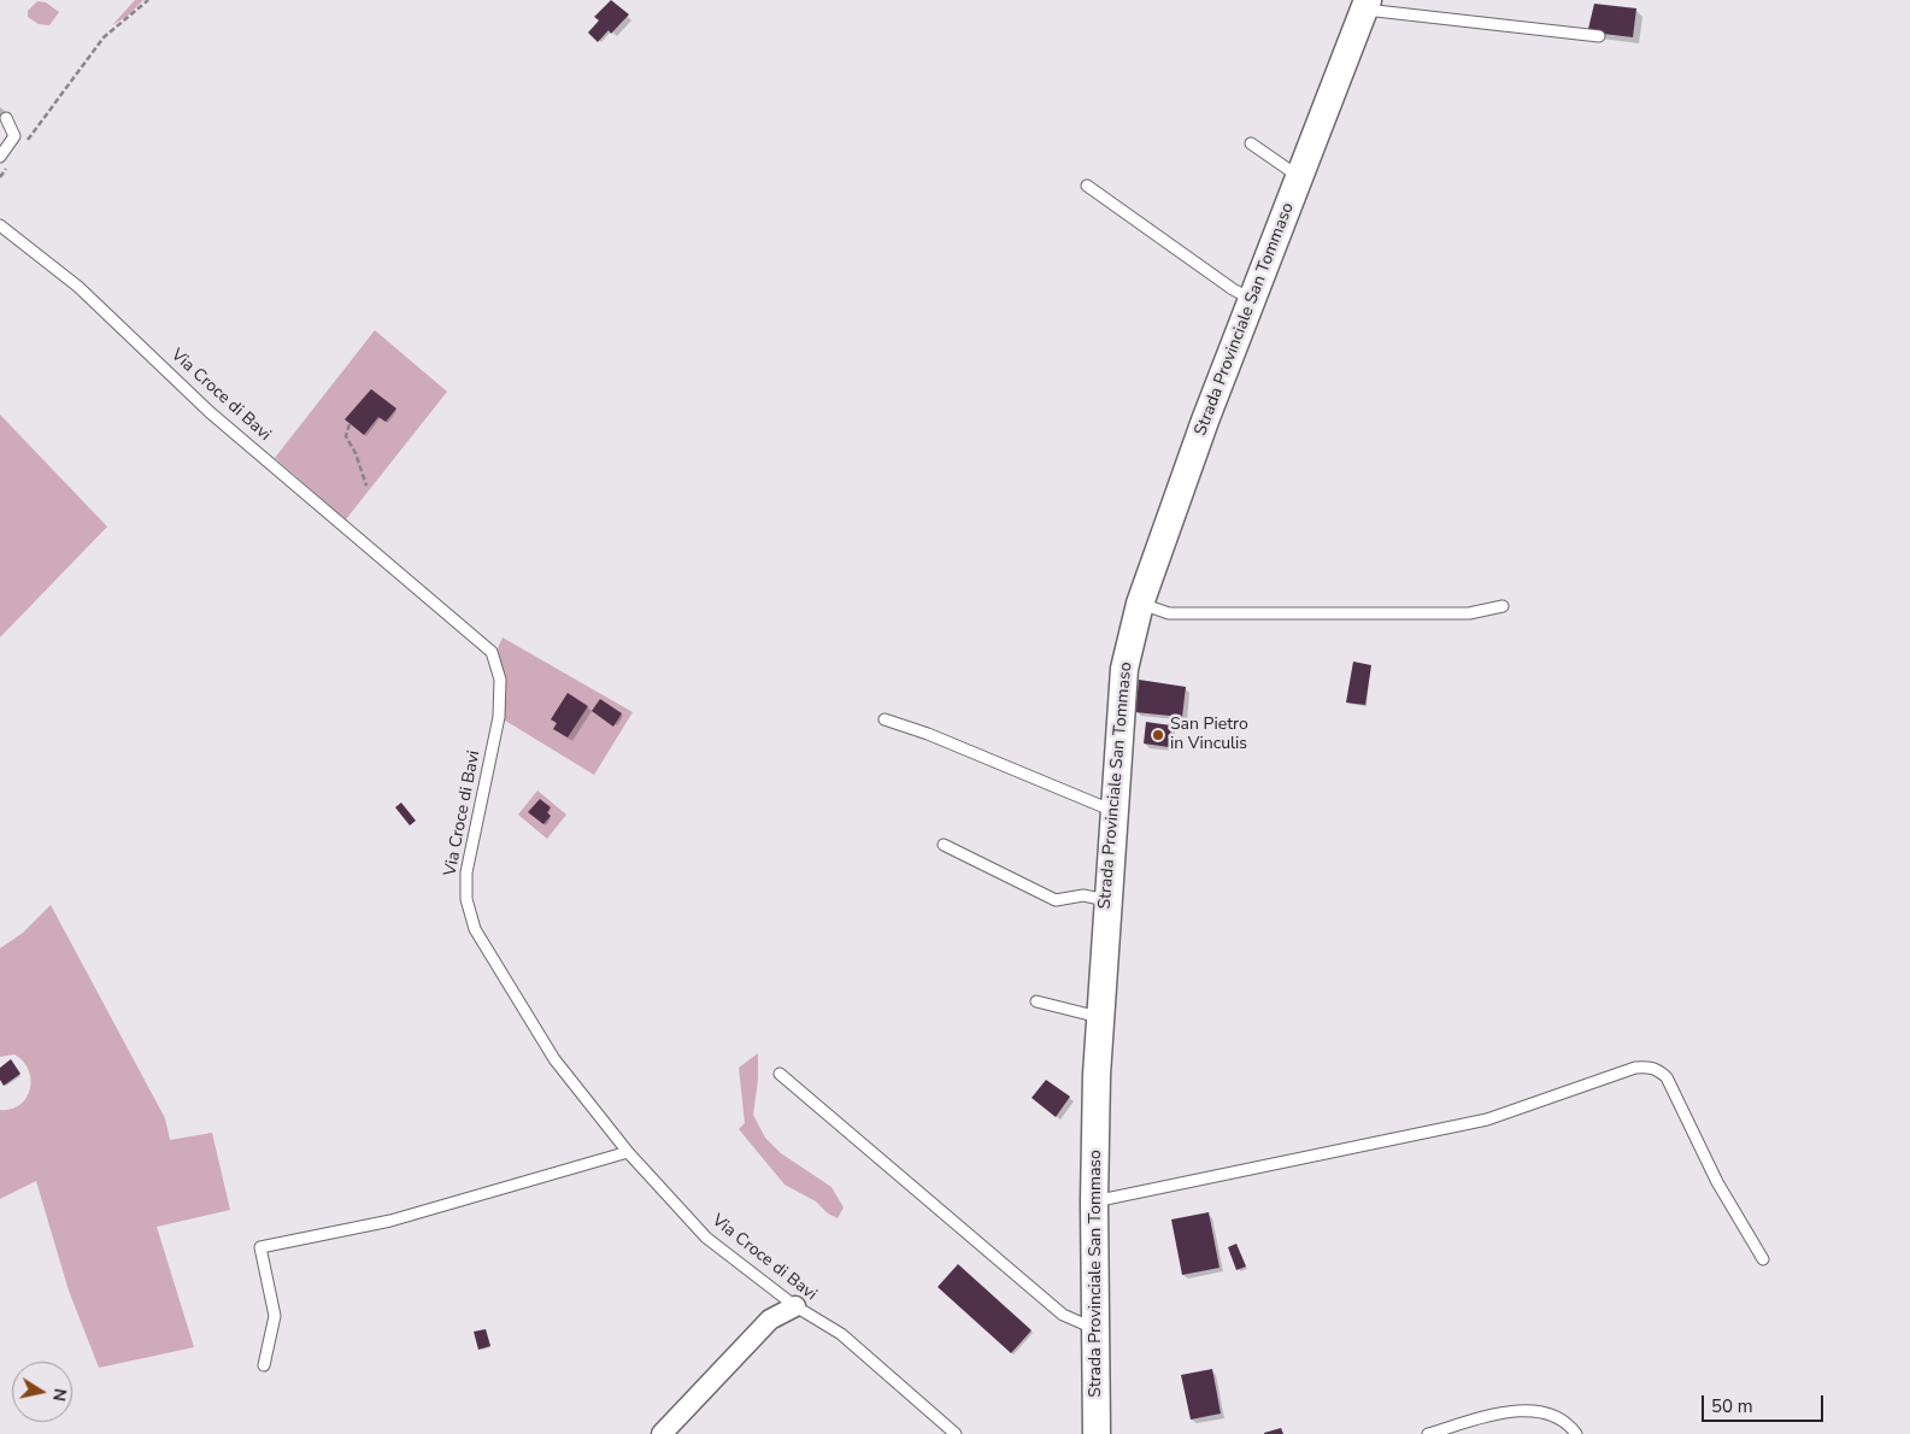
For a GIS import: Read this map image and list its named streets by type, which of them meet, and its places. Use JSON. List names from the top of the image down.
{
  "streets": {
    "street": ["Strada Provinciale San Tommaso"],
    "lane": ["Via Croce di Bavi"]
  },
  "places": ["San Pietro in Vinculis"],
  "scale_bar": "50 m",
  "north": "right"
}
